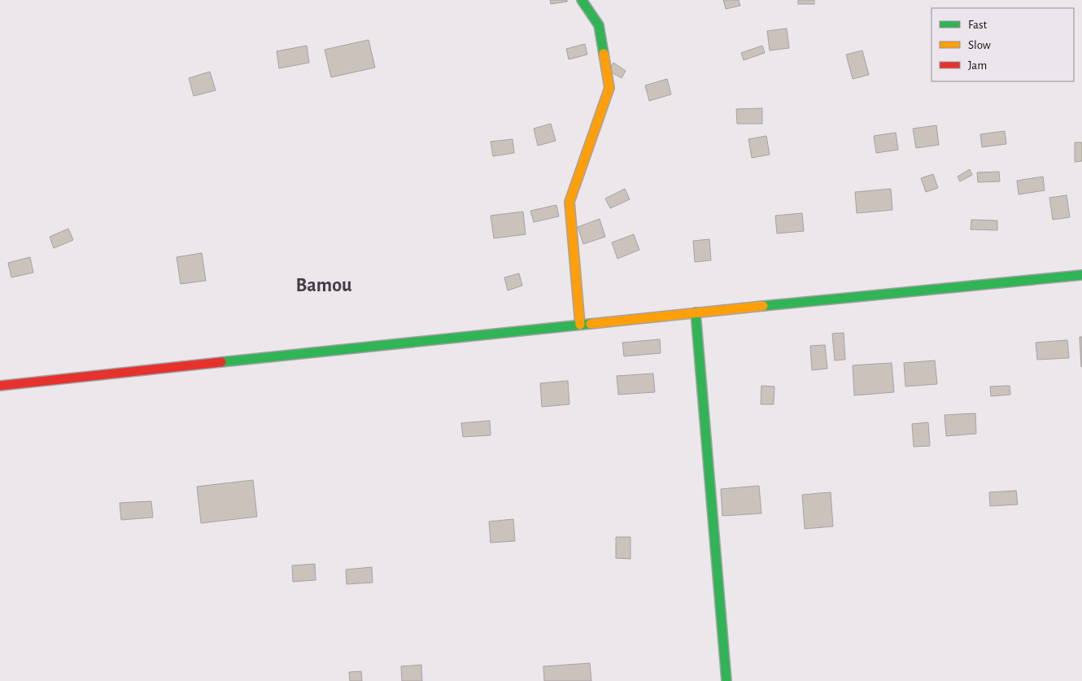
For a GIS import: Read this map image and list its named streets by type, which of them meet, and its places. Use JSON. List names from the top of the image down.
{
  "districts": ["Bamou"],
  "legend": ["Fast", "Slow", "Jam"]
}
